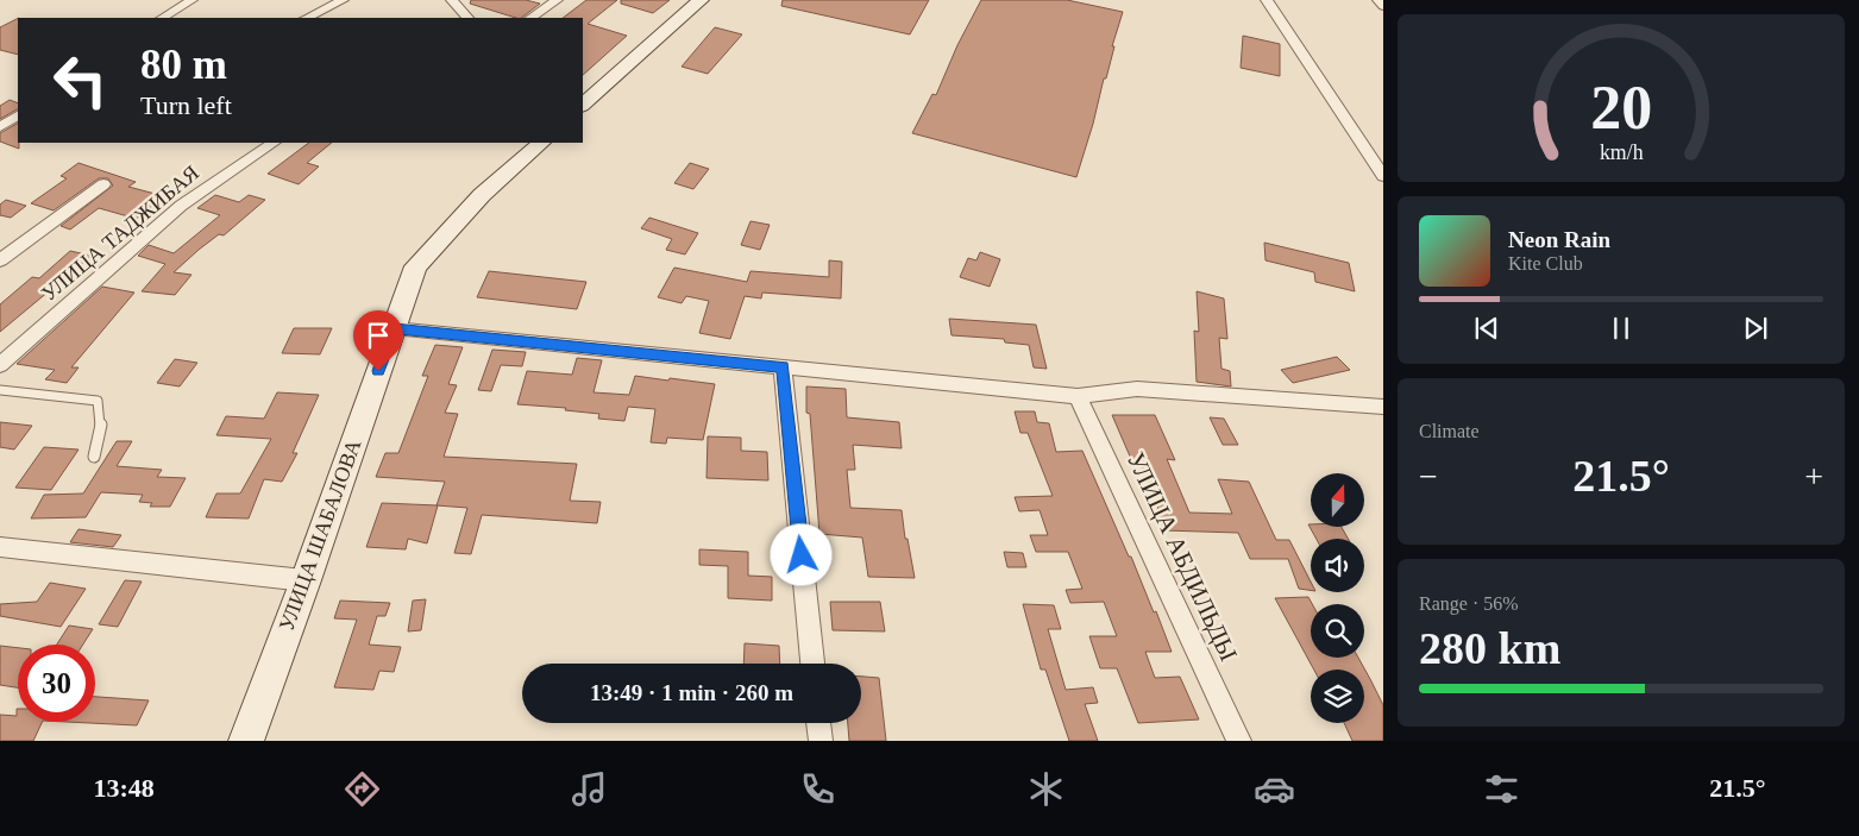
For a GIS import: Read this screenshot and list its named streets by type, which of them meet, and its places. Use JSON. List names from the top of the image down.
{
  "streets": {
    "street": ["УЛИЦА ТАДЖИБАЯ", "УЛИЦА ШАБАЛОВА", "УЛИЦА АБДИЛЬДЫ"]
  },
  "north": "top",
  "page": {
    "turn": ["80 m", "Turn left"],
    "song": ["Neon Rain", "Kite Club"],
    "tile": [
      "Climate",
      ["Range · 56%", "280 km"]
    ],
    "heat": ["−", "21.5°", "+"],
    "limit": "30",
    "trip": "13:49 · 1 min · 260 m",
    "tabs": ["13:48", "21.5°"],
    "gauge": ["20", "km/h"]
  }
}
